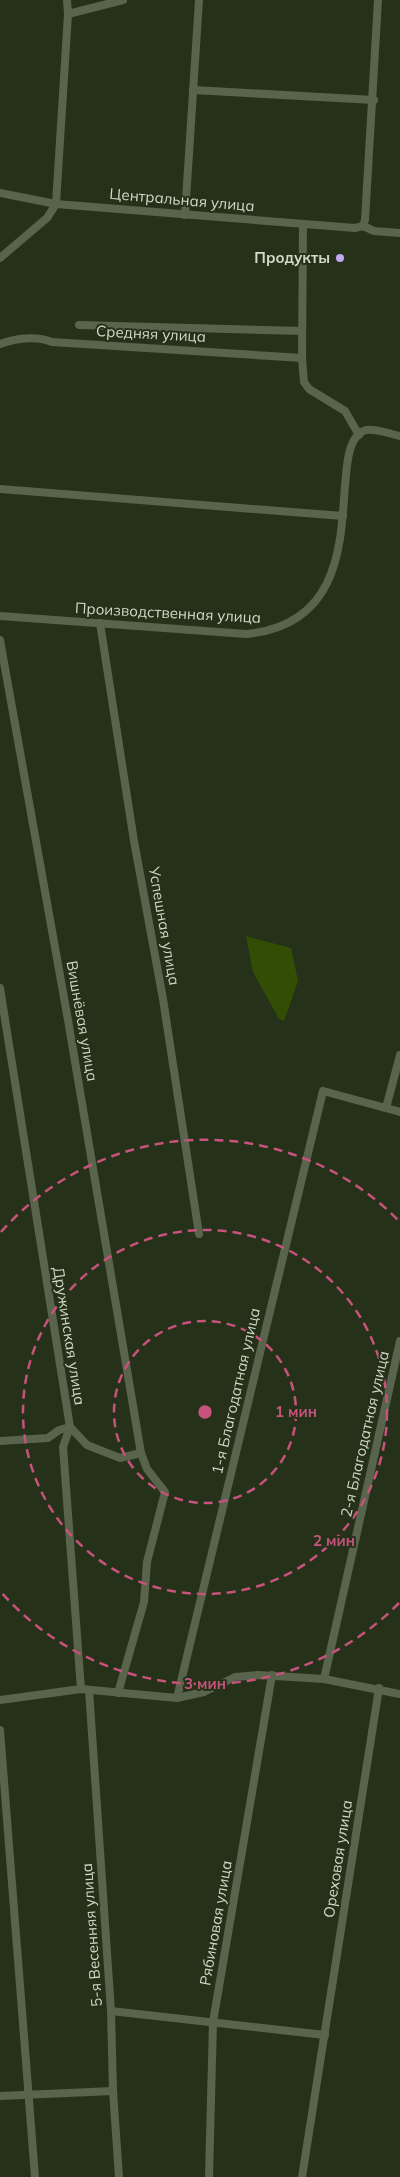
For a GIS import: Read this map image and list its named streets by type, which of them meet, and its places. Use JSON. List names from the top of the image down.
{
  "streets": {
    "street": [
      "Центральная улица",
      "Средняя улица",
      "Производственная улица",
      "Успешная улица",
      "Вишнёвая улица",
      "Дружинская улица",
      "1-я Благодатная улица",
      "2-я Благодатная улица",
      "Ореховая улица",
      "Рябиновая улица",
      "5-я Весенняя улица"
    ]
  },
  "crossings": [
    ["Производственная улица", "Успешная улица"],
    ["Дружинская улица", "5-я Весенняя улица"]
  ],
  "places": ["Продукты"],
  "rings": ["1 мин", "2 мин", "3 мин"]
}
